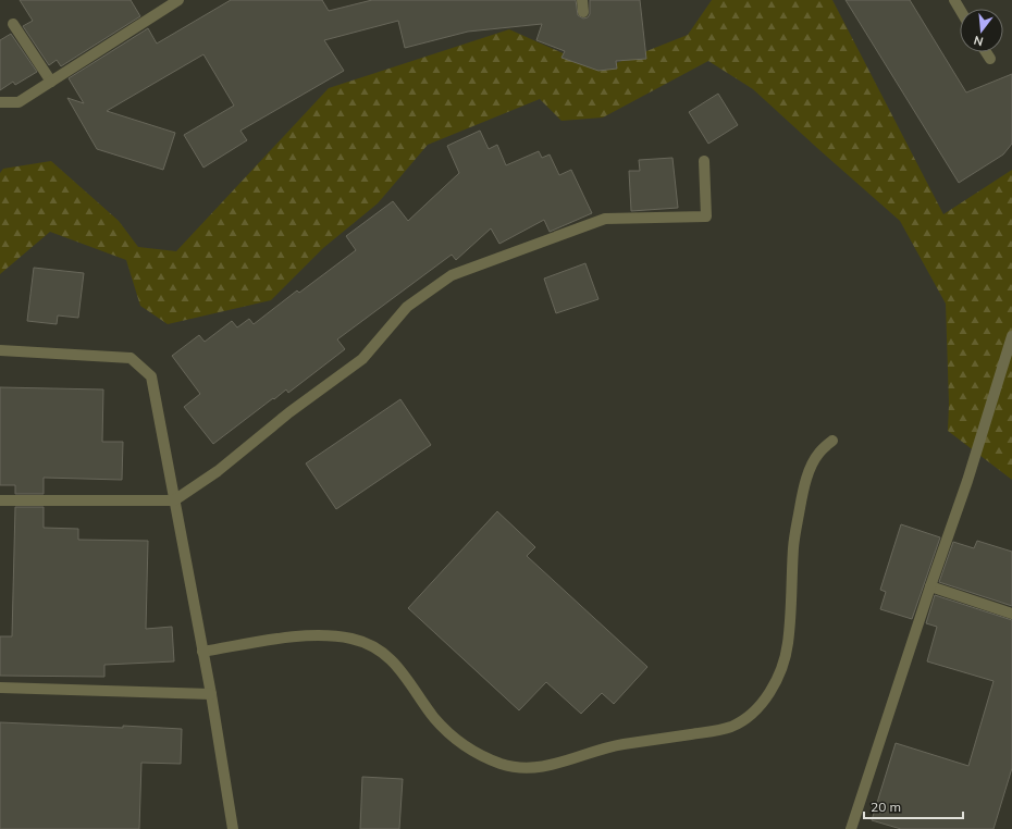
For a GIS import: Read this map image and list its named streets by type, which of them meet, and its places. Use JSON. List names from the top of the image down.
{
  "scale_bar": "20 m",
  "north": "bottom"
}
